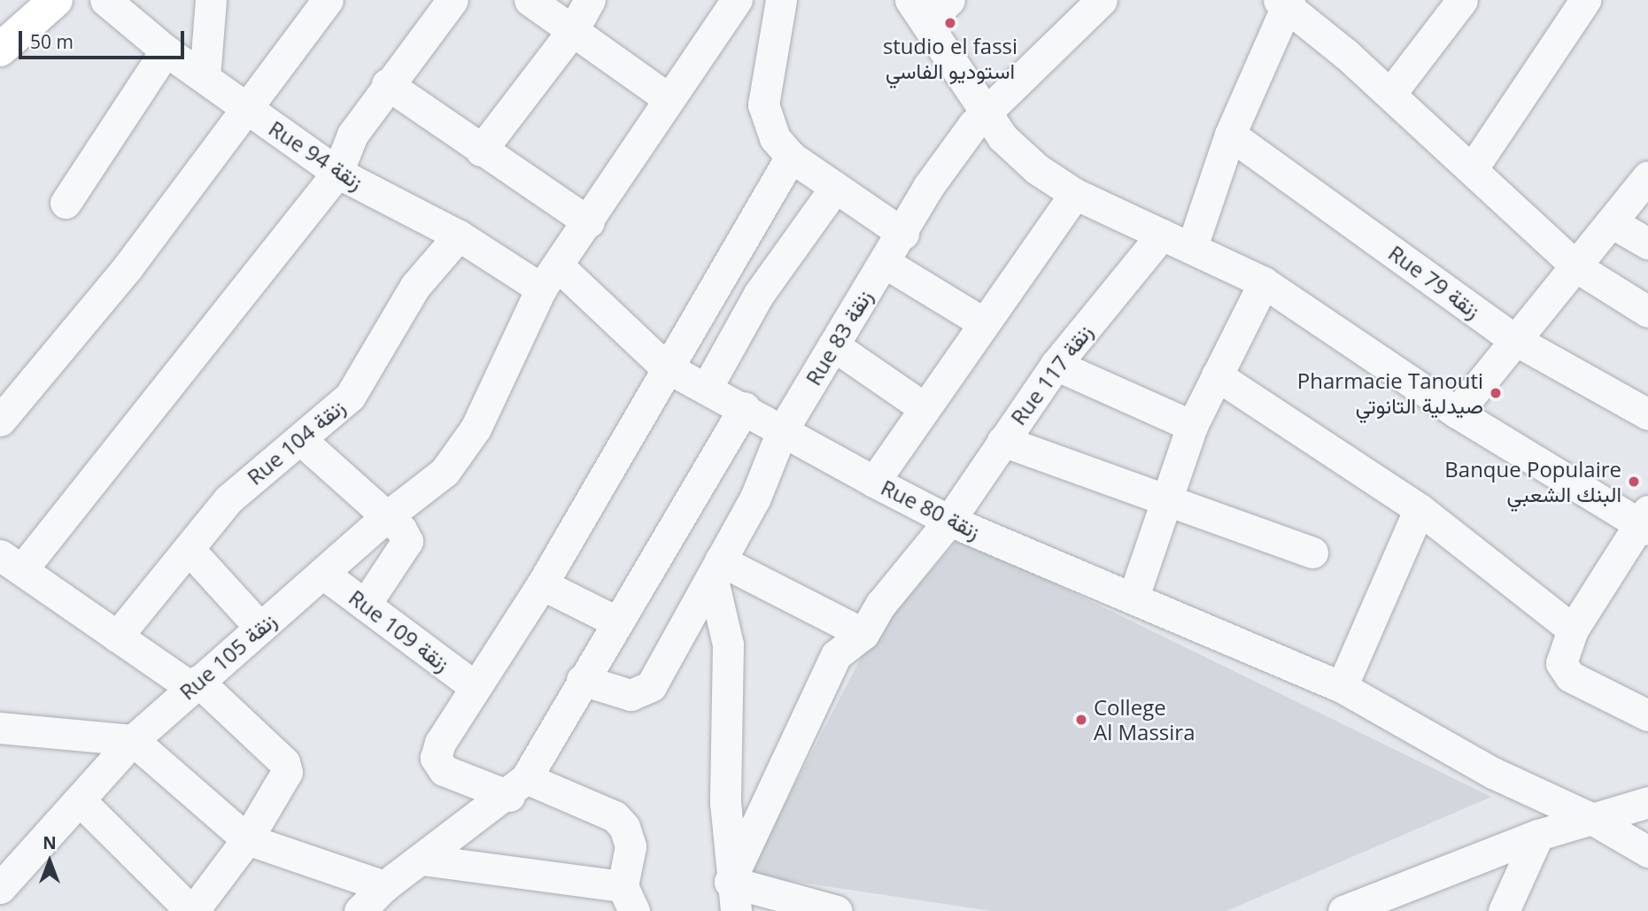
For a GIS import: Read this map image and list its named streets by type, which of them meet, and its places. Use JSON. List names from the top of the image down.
{
  "streets": {
    "street": [
      "Rue 94 زنقة",
      "Rue 79 زنقة",
      "Rue 83 زنقة",
      "Rue 117 زنقة",
      "Rue 104 زنقة",
      "Rue 80 زنقة",
      "Rue 109 زنقة",
      "Rue 105 زنقة"
    ]
  },
  "crossings": [
    ["Rue 94 زنقة", "Rue 104 زنقة"],
    ["Rue 94 زنقة", "Rue 80 زنقة"],
    ["Rue 94 زنقة", "Rue 105 زنقة"],
    ["Rue 83 زنقة", "Rue 80 زنقة"],
    ["Rue 117 زنقة", "Rue 80 زنقة"],
    ["Rue 80 زنقة", "Rue 105 زنقة"],
    ["Rue 109 زنقة", "Rue 105 زنقة"]
  ],
  "places": [
    "studio el fassi استوديو الفاسي",
    "Pharmacie Tanouti صيدلية التانوتي",
    "Banque Populaire البنك الشعبي",
    "College Al Massira"
  ],
  "scale_bar": "50 m",
  "north": "top"
}
